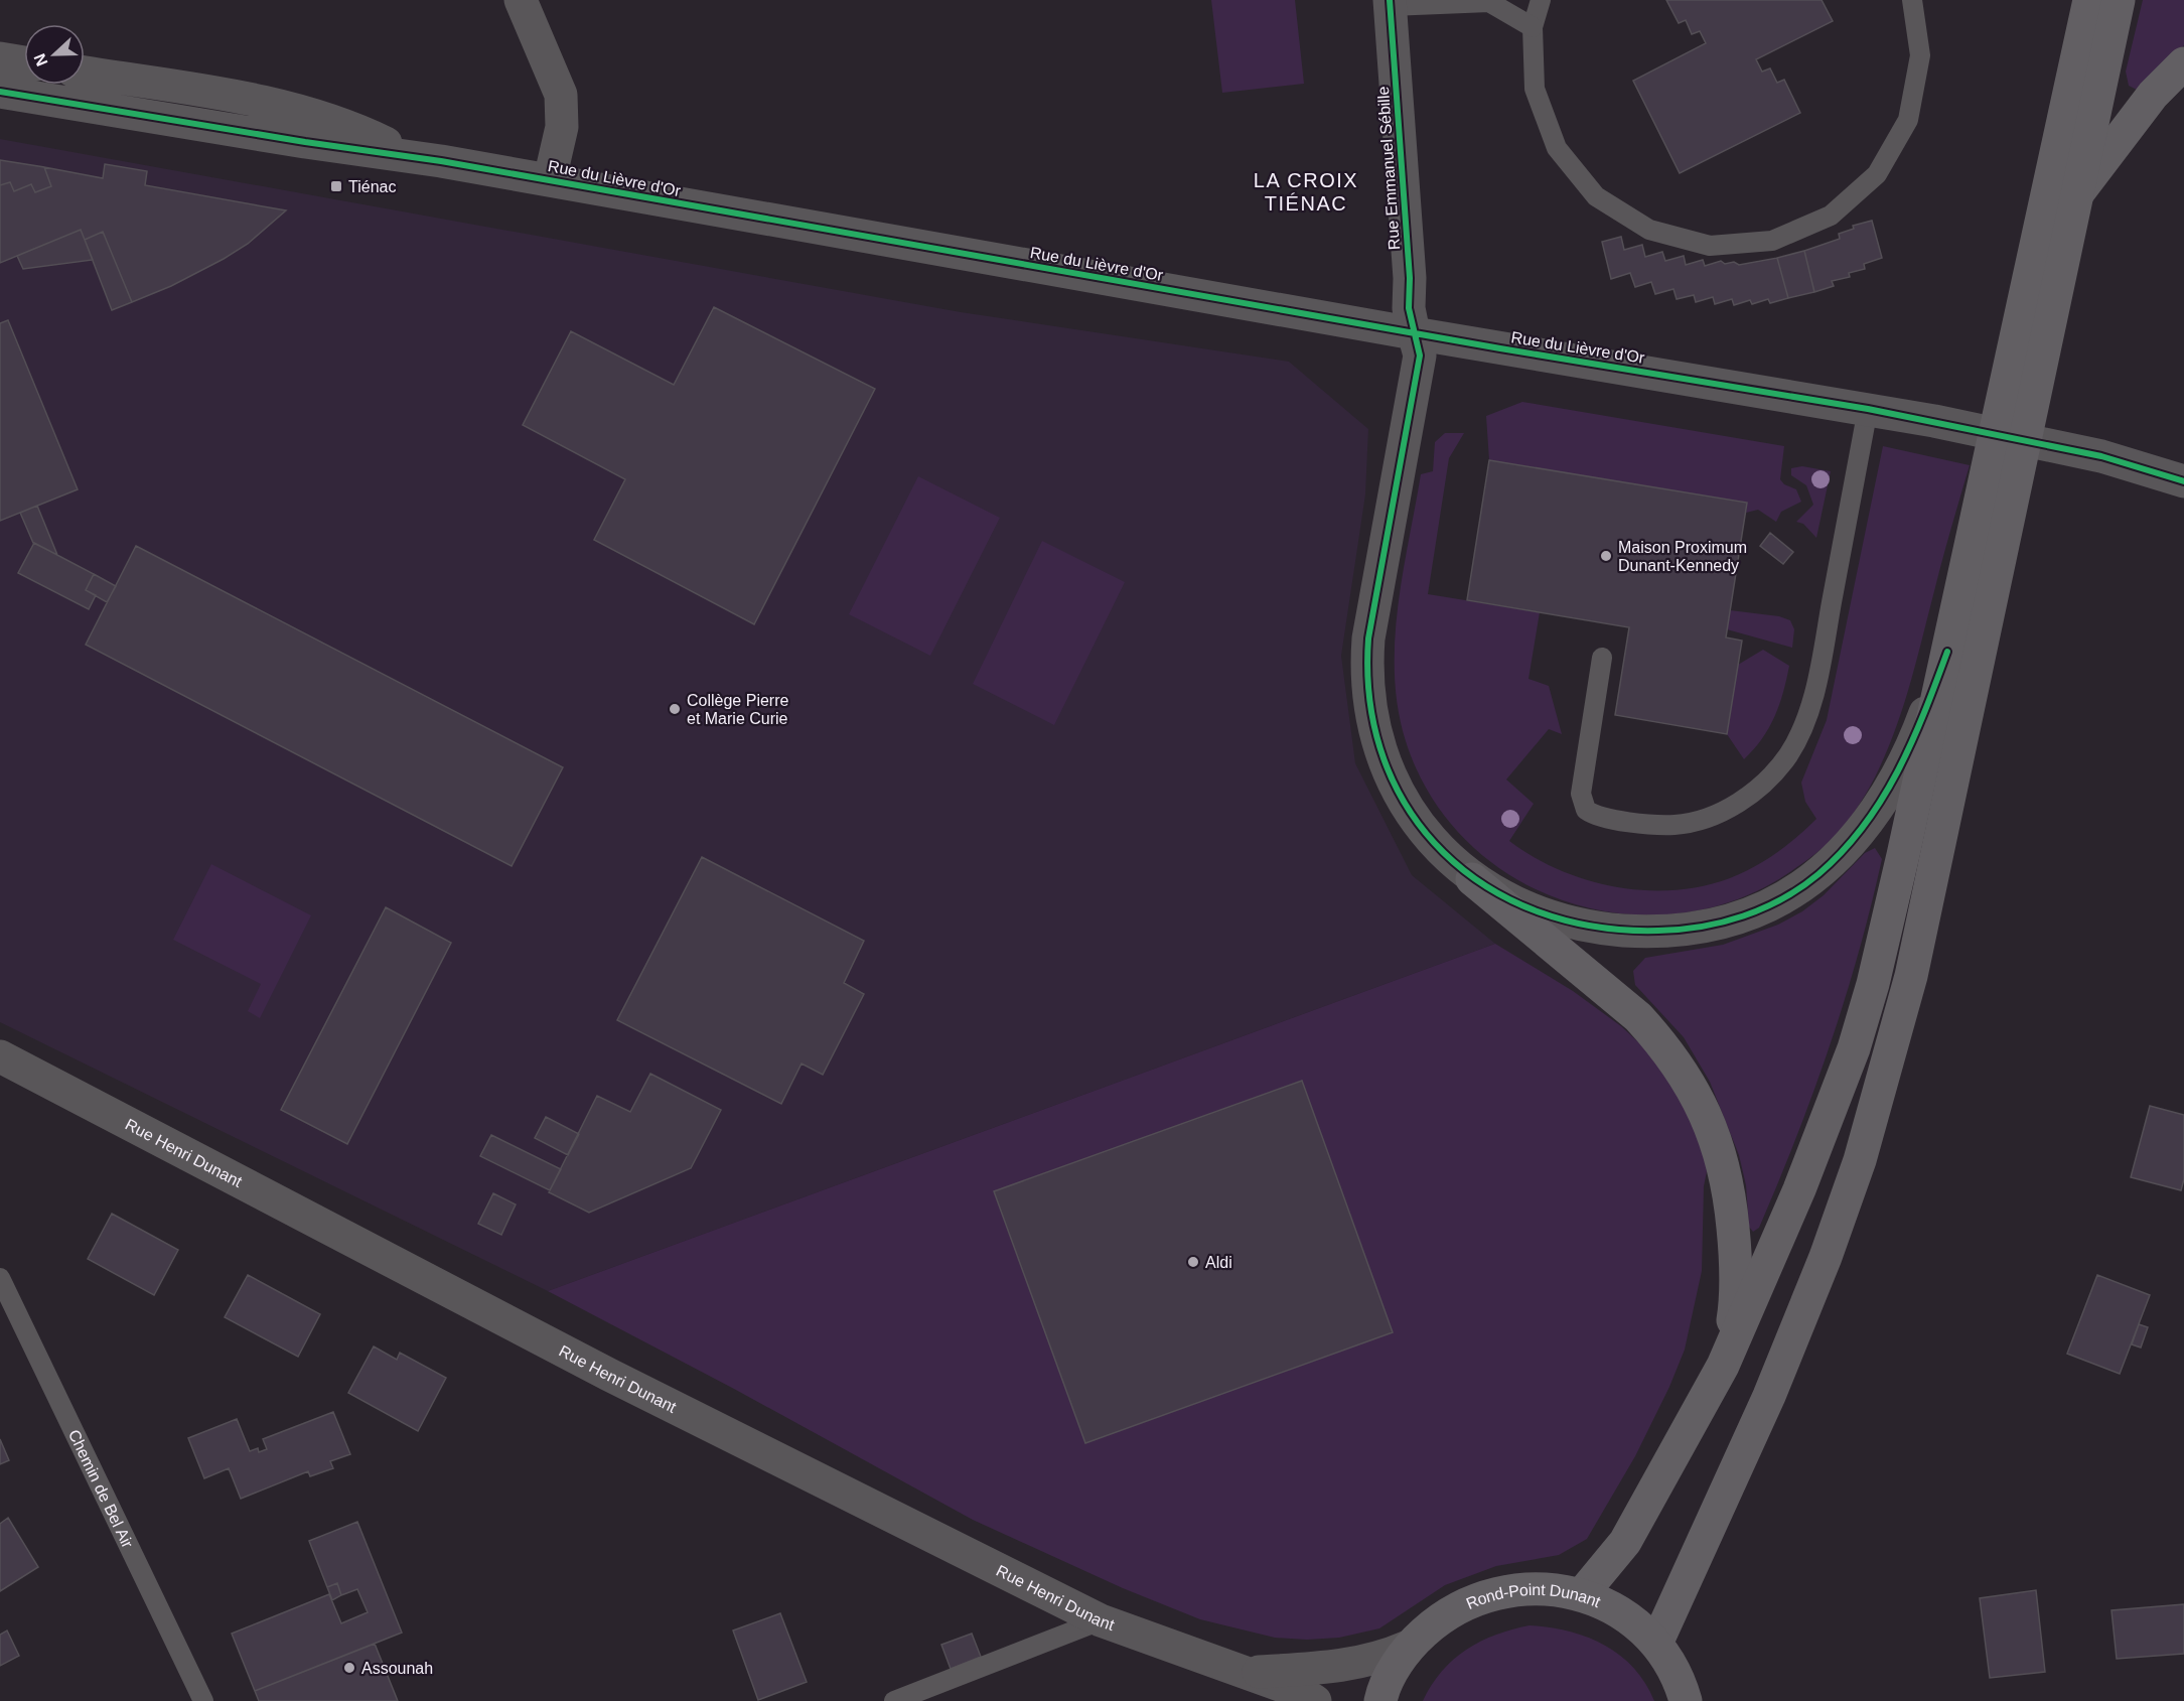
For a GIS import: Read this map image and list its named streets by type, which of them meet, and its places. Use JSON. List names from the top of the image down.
{
  "streets": {
    "main road": ["Rond-Point Dunant"],
    "street": ["Rue Emmanuel Sébille", "Rue du Lièvre d'Or", "Rue Henri Dunant"],
    "lane": ["Chemin de Bel Air"]
  },
  "crossings": [
    ["Rue Emmanuel Sébille", "Rue du Lièvre d'Or"]
  ],
  "districts": ["LA CROIX TIÉNAC"],
  "places": {
    "transit": ["Tiénac"],
    "other": [
      "Maison Proximum Dunant-Kennedy",
      "Collège Pierre et Marie Curie",
      "Aldi",
      "Assounah"
    ]
  },
  "north": "left"
}
